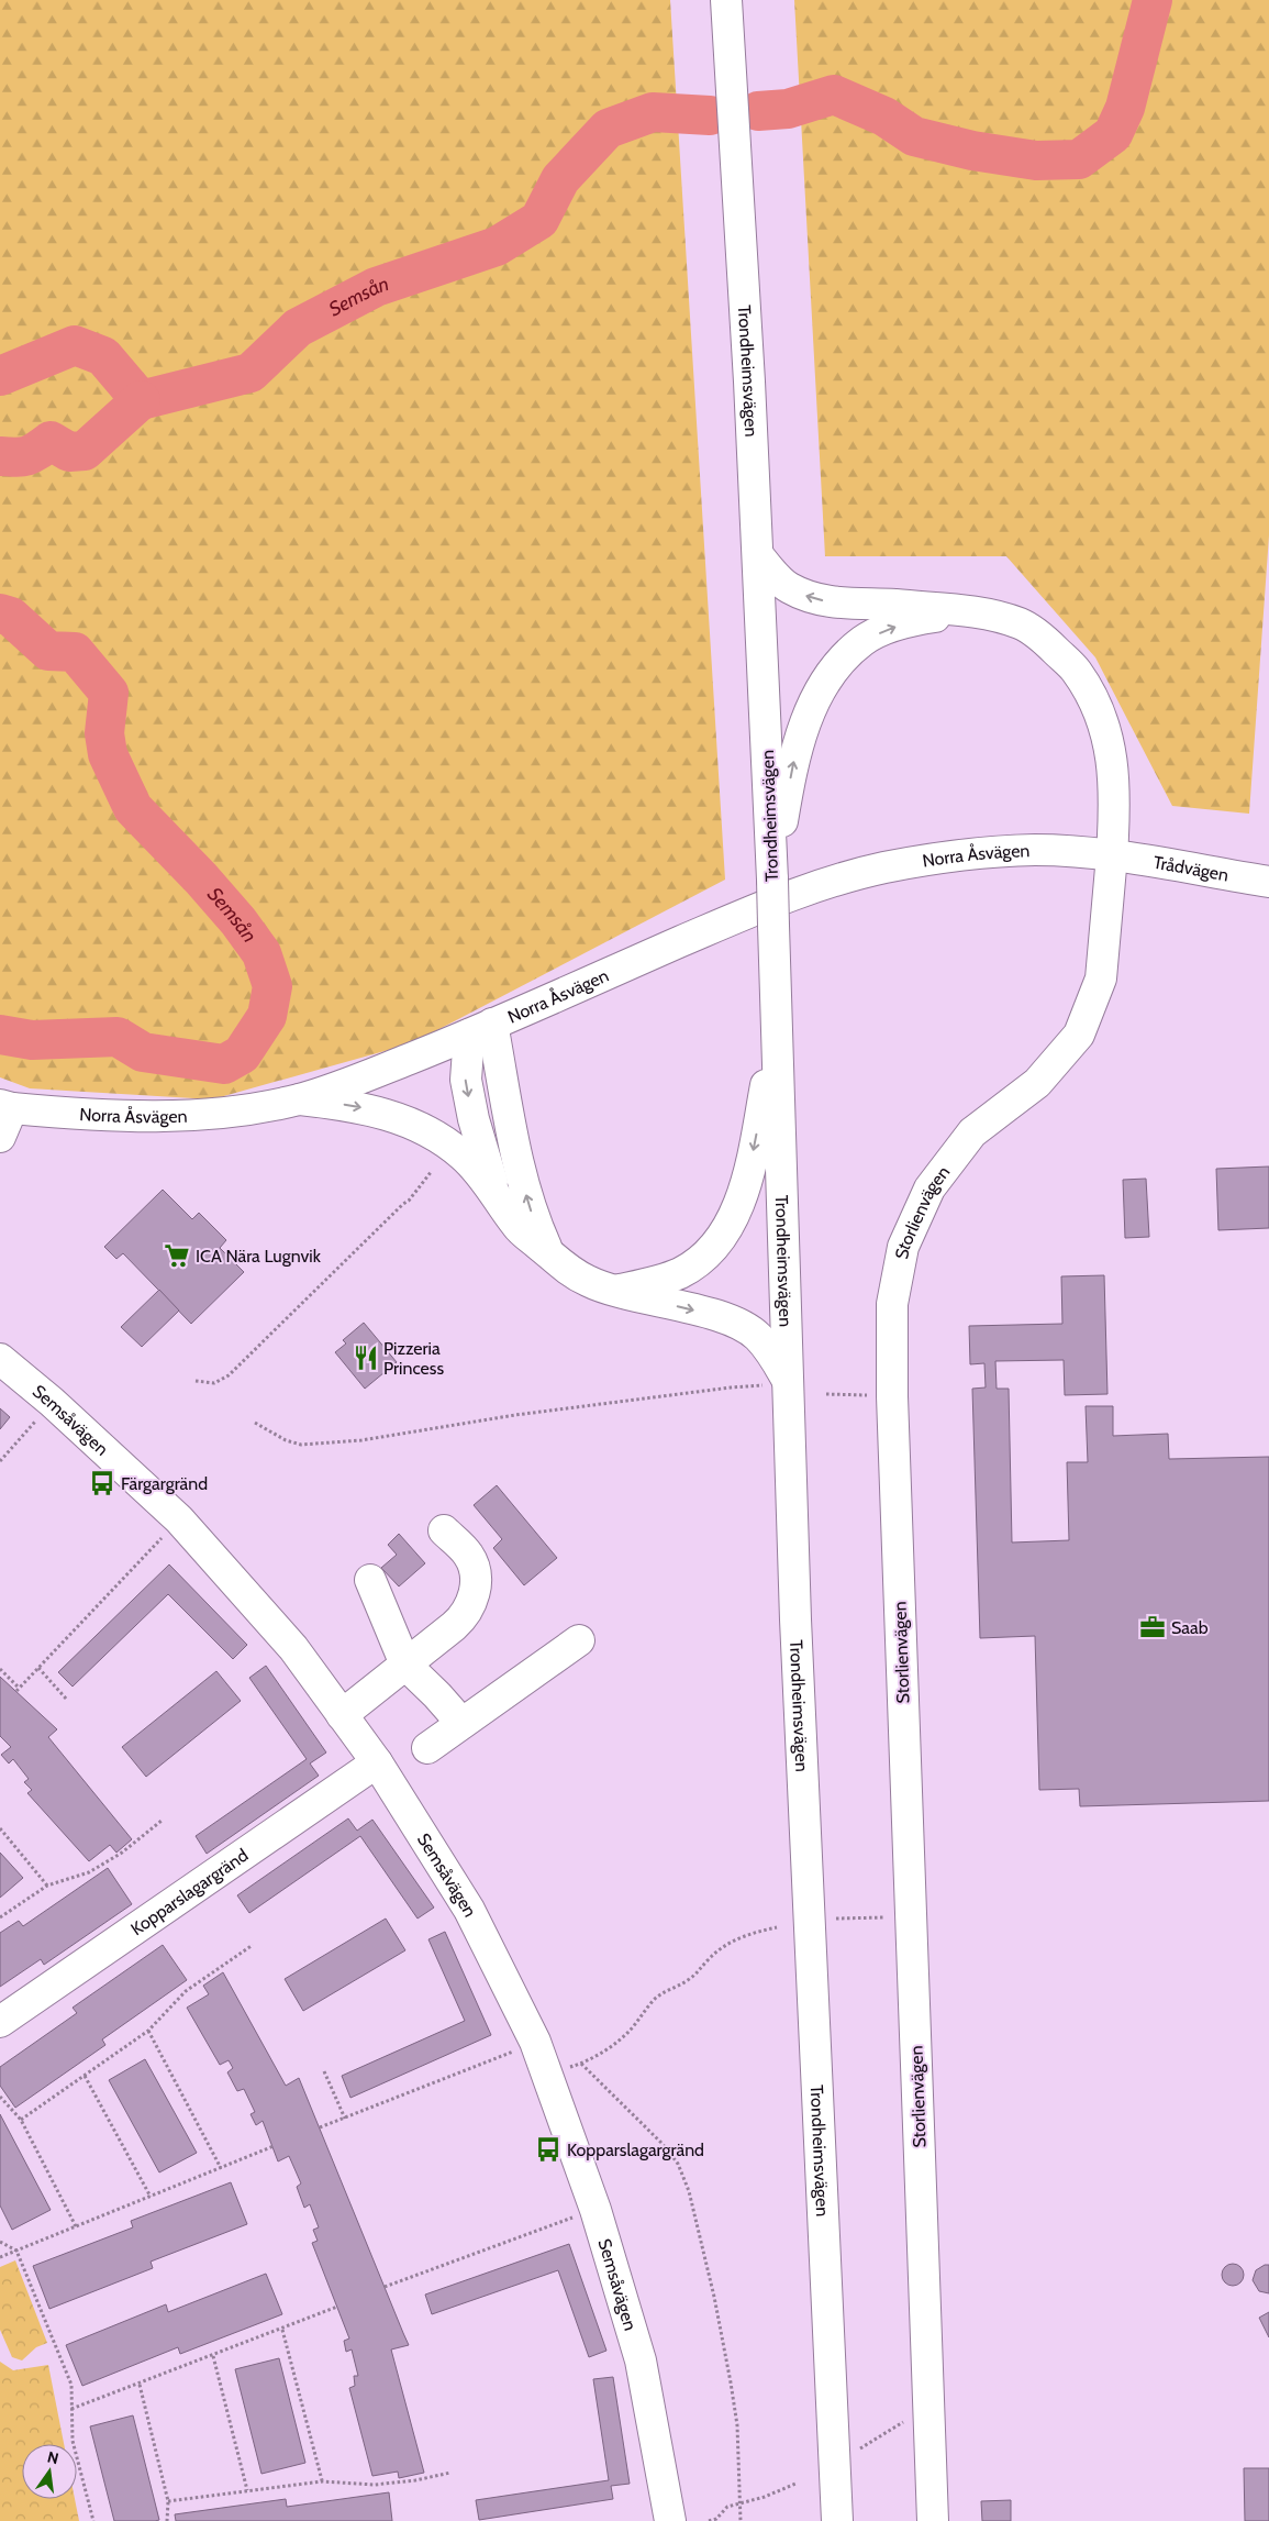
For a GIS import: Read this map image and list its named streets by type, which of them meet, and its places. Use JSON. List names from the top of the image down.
{
  "streets": {
    "street": [
      "Trondheimsvägen",
      "Norra Åsvägen",
      "Trådvägen",
      "Storlienvägen",
      "Semsåvägen",
      "Kopparslagargränd"
    ]
  },
  "crossings": [
    ["Trondheimsvägen", "Norra Åsvägen"],
    ["Norra Åsvägen", "Trådvägen"],
    ["Norra Åsvägen", "Storlienvägen"],
    ["Trådvägen", "Storlienvägen"],
    ["Semsåvägen", "Kopparslagargränd"]
  ],
  "water": ["Semsån"],
  "places": {
    "supermarket": ["ICA Nära Lugnvik"],
    "restaurant": ["Pizzeria Princess"],
    "bus stop": ["Färgargränd", "Kopparslagargränd"],
    "office": ["Saab"]
  },
  "north": "top"
}
